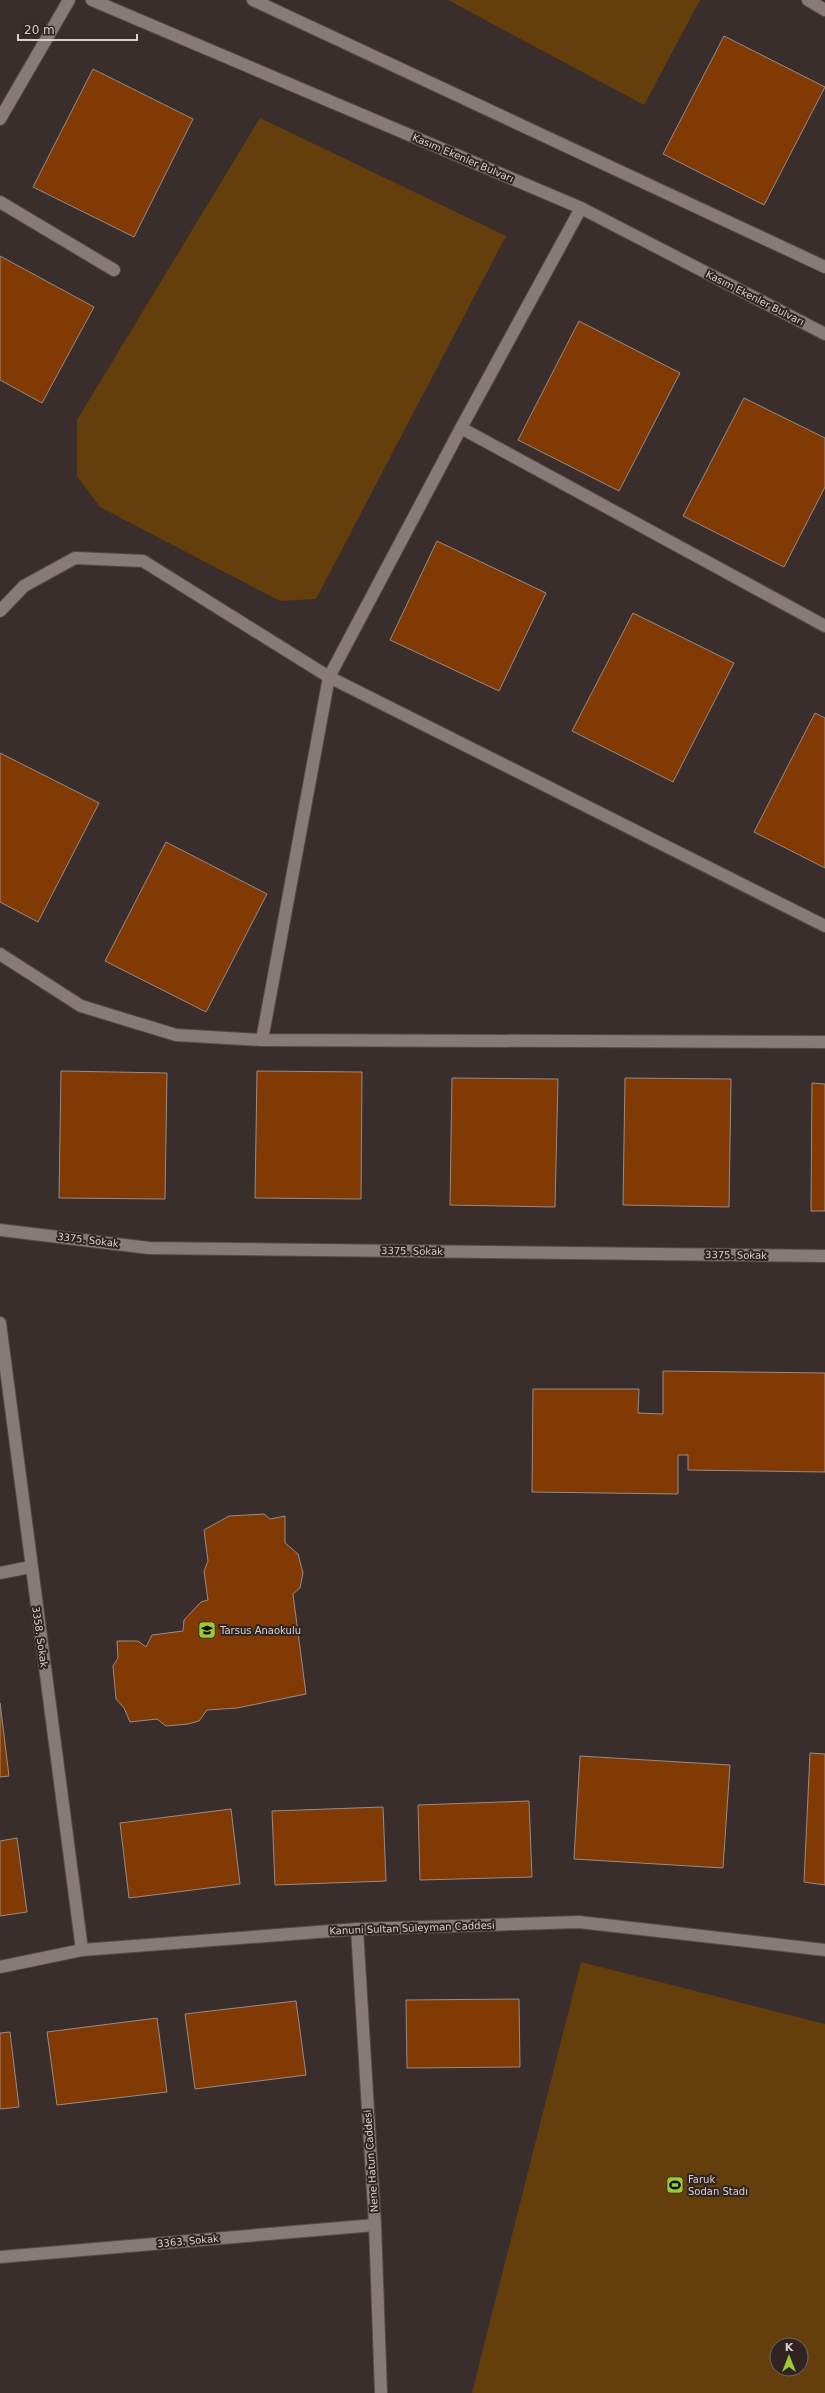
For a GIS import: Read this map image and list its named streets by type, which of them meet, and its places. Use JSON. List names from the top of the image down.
{
  "streets": {
    "street": [
      "Kasım Ekenler Bulvarı",
      "3375. Sokak",
      "3358. Sokak",
      "Kanuni Sultan Süleyman Caddesi",
      "Nene Hatun Caddesi",
      "3363. Sokak"
    ]
  },
  "crossings": [
    ["3358. Sokak", "Kanuni Sultan Süleyman Caddesi"],
    ["Kanuni Sultan Süleyman Caddesi", "Nene Hatun Caddesi"],
    ["Nene Hatun Caddesi", "3363. Sokak"]
  ],
  "places": {
    "school or university": ["Tarsus Anaokulu"],
    "sports": ["Faruk Sodan Stadı"]
  },
  "scale_bar": "20 m",
  "north": "top"
}
